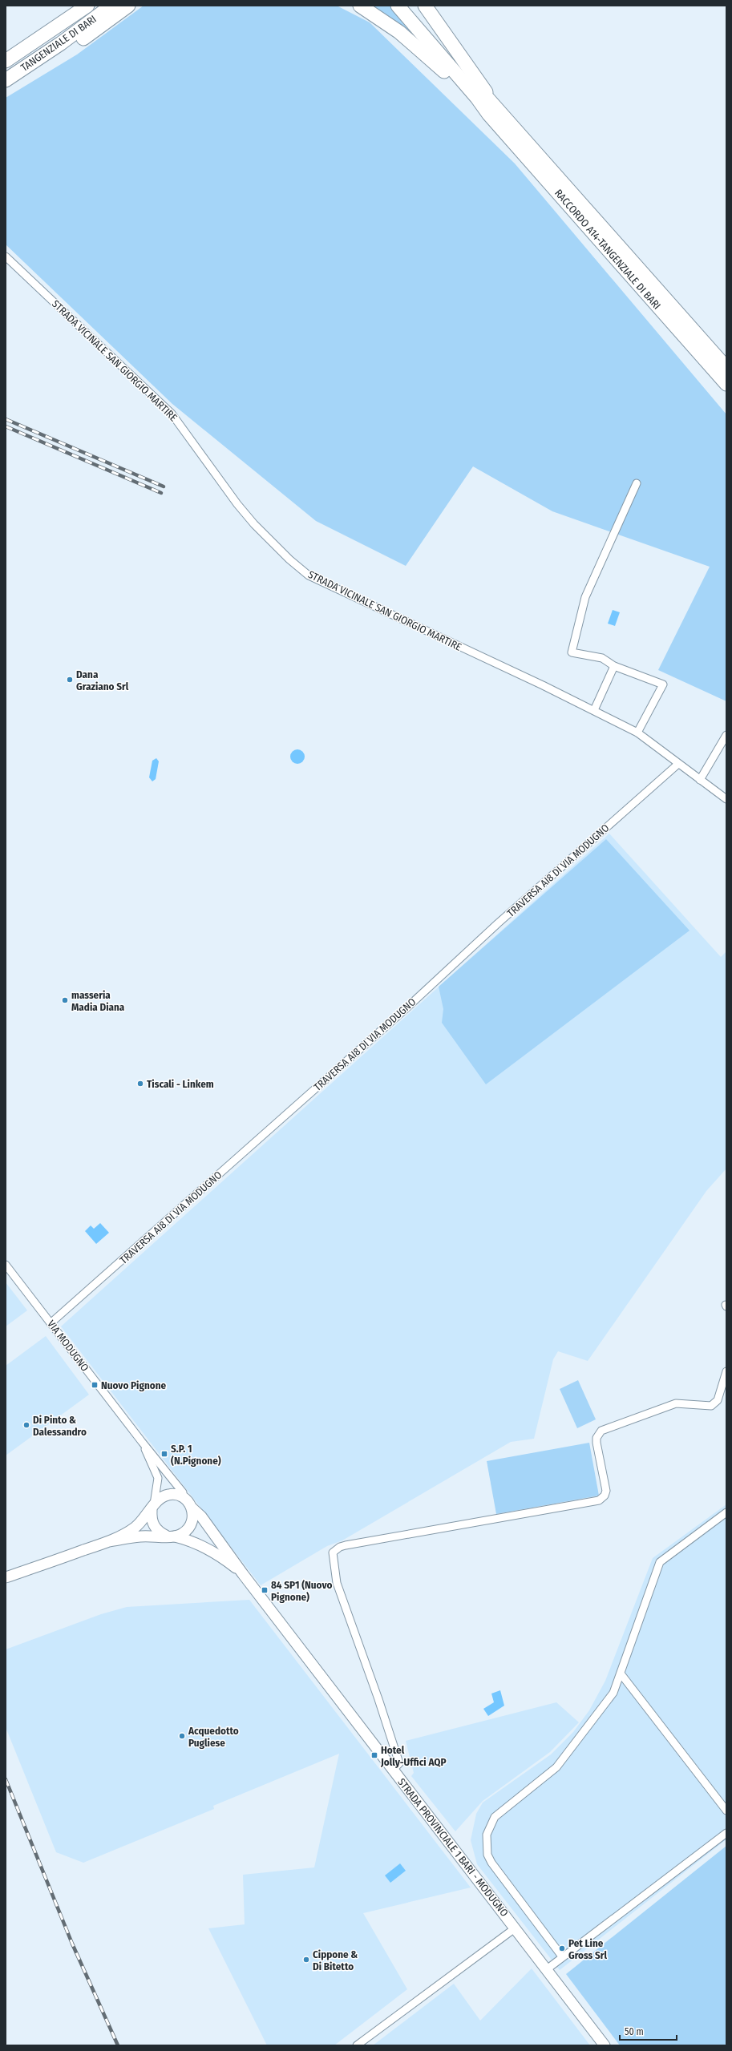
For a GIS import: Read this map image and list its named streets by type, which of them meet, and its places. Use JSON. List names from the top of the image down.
{
  "streets": {
    "highway": ["TANGENZIALE DI BARI", "RACCORDO A14-TANGENZIALE DI BARI"],
    "street": [
      "STRADA VICINALE SAN GIORGIO MARTIRE",
      "TRAVERSA AI8 DI VIA MODUGNO",
      "VIA MODUGNO",
      "STRADA PROVINCIALE 1 BARI - MODUGNO"
    ]
  },
  "crossings": [
    ["STRADA VICINALE SAN GIORGIO MARTIRE", "TRAVERSA AI8 DI VIA MODUGNO"],
    ["TRAVERSA AI8 DI VIA MODUGNO", "VIA MODUGNO"],
    ["VIA MODUGNO", "STRADA PROVINCIALE 1 BARI - MODUGNO"]
  ],
  "places": {
    "other": [
      "Dana Graziano Srl",
      "masseria Madia Diana",
      "Tiscali - Linkem",
      "Di Pinto & Dalessandro",
      "Acquedotto Pugliese",
      "Pet Line Gross Srl",
      "Cippone & Di Bitetto"
    ],
    "transit": [
      "Nuovo Pignone",
      "S.P. 1 (N.Pignone)",
      "84 SP1 (Nuovo Pignone)",
      "Hotel Jolly-Uffici AQP"
    ]
  },
  "scale_bar": "50 m"
}
